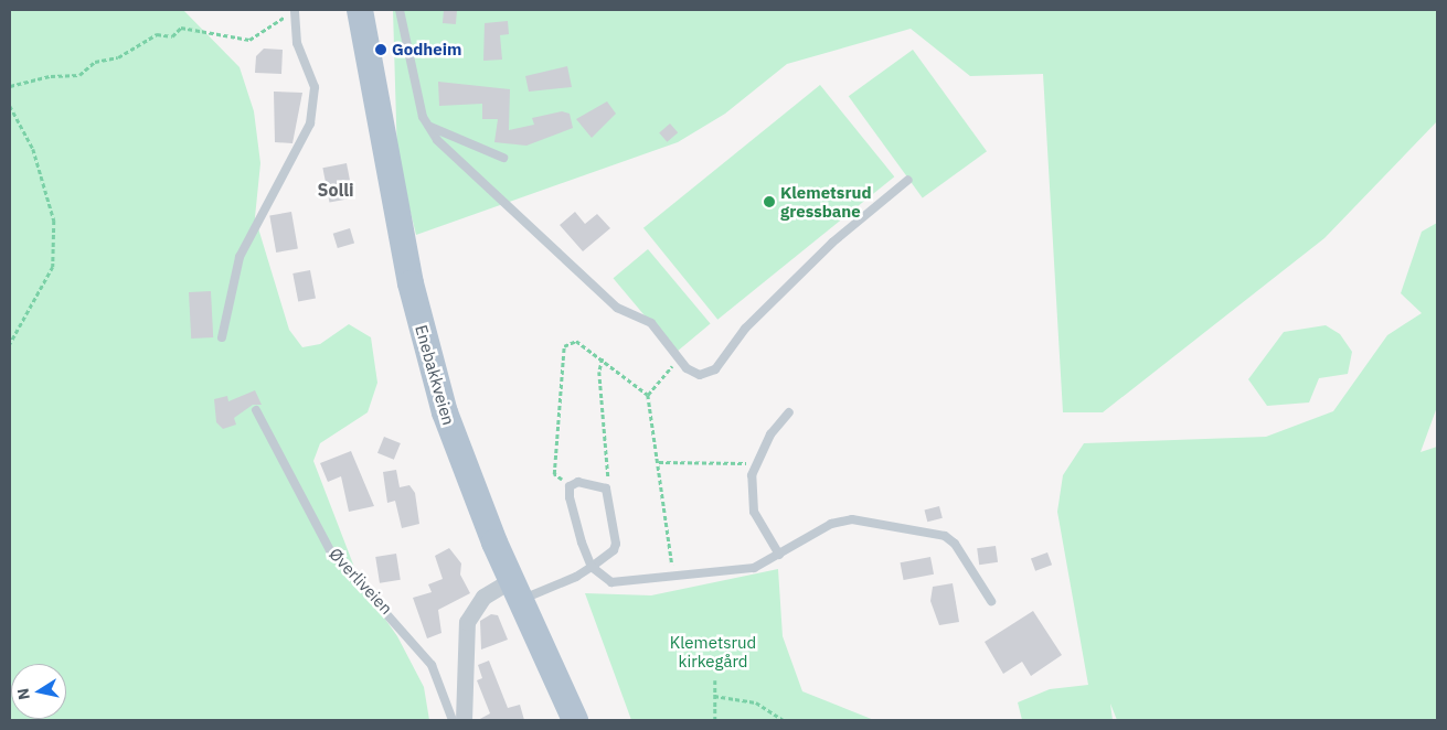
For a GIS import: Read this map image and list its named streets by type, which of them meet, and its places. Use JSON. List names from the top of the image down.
{
  "streets": {
    "main road": ["Enebakkveien"],
    "lane": ["Øverliveien"]
  },
  "districts": ["Solli"],
  "parks": ["Klemetsrud kirkegård"],
  "places": ["Godheim", "Klemetsrud gressbane"],
  "north": "left"
}
